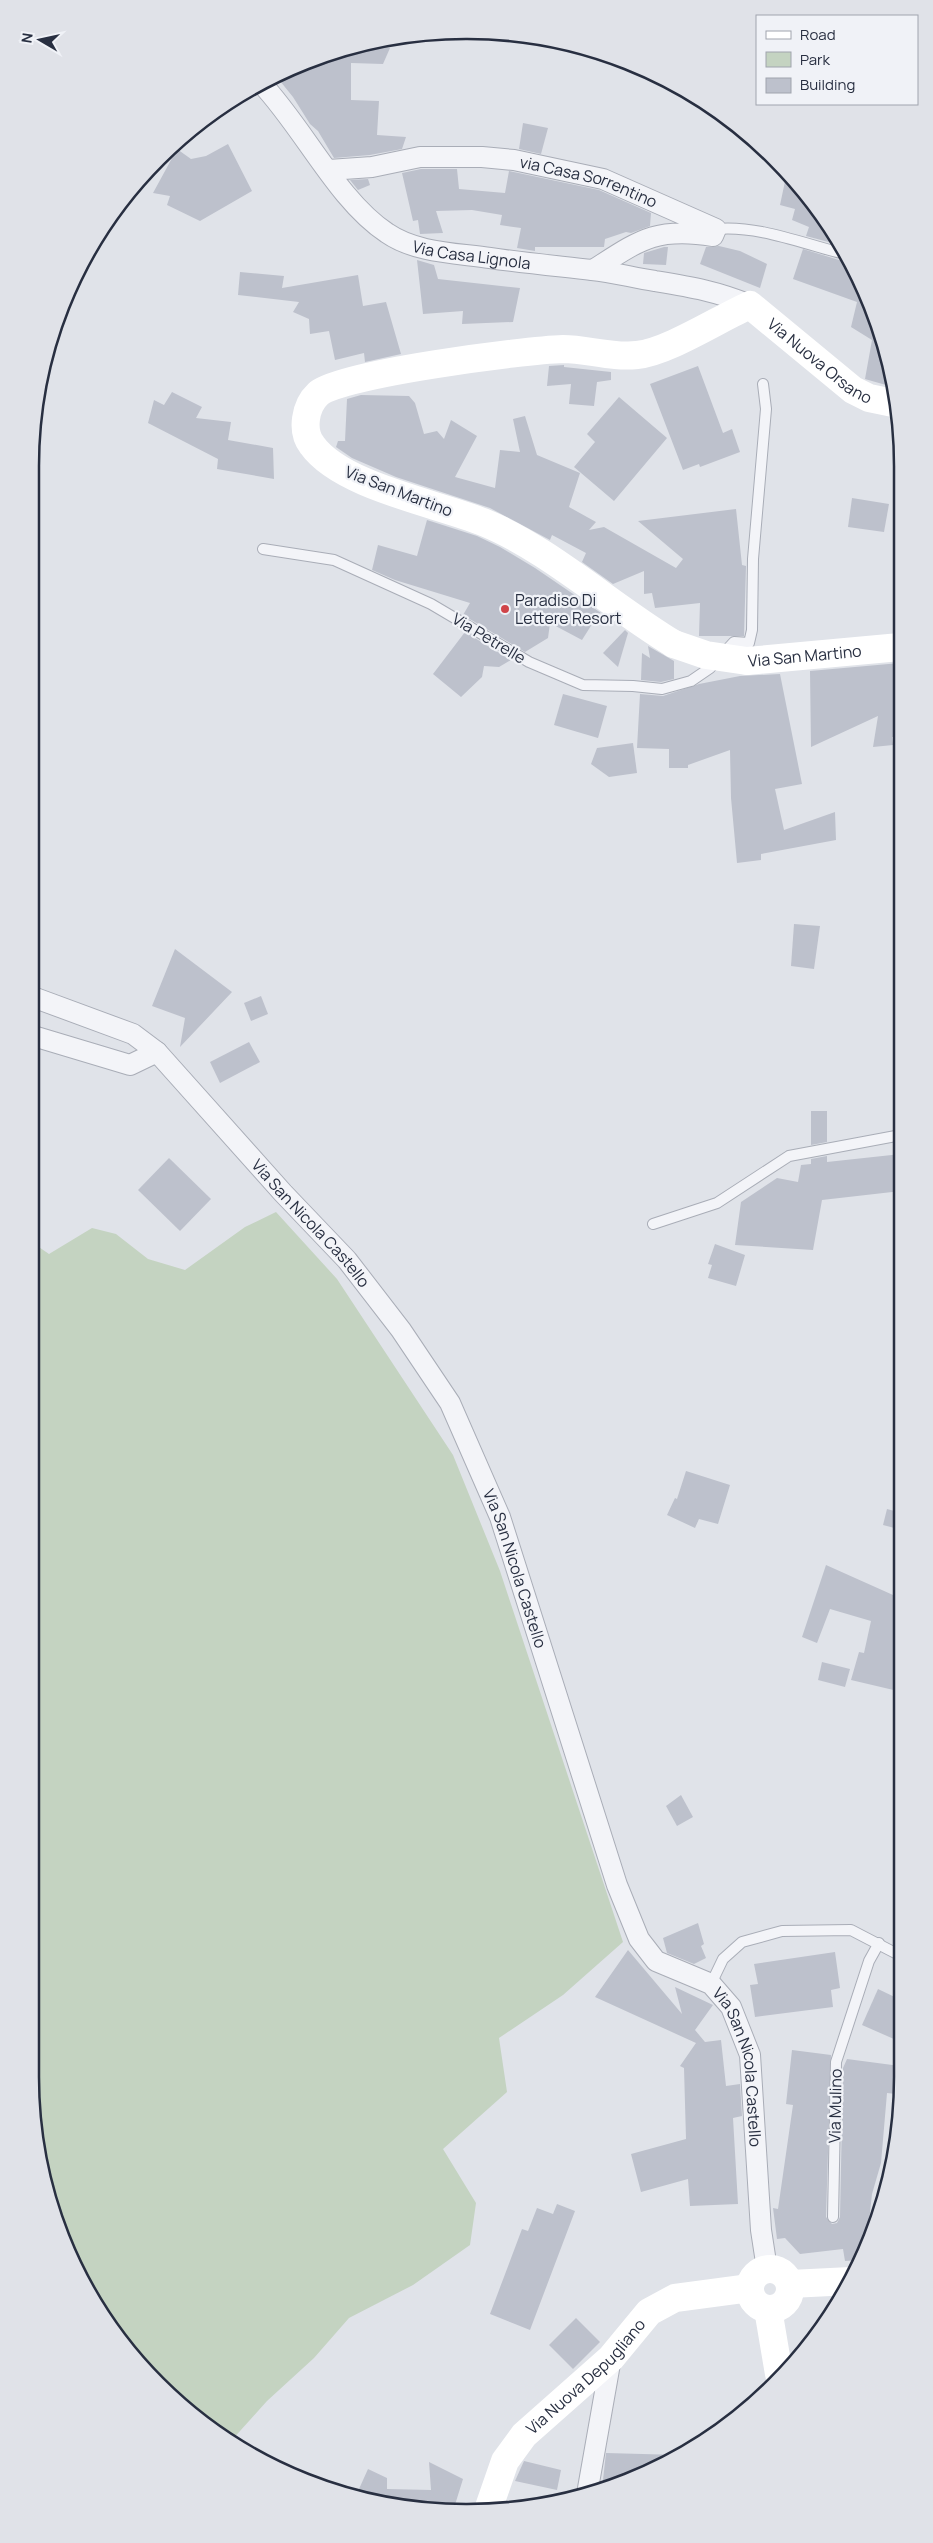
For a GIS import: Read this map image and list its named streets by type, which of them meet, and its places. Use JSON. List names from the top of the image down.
{
  "streets": {
    "street": [
      "via Casa Sorrentino",
      "Via Casa Lignola",
      "Via Nuova Orsano",
      "Via San Martino",
      "Via San Nicola Castello",
      "Via Nuova Depugliano"
    ],
    "lane": ["Via Petrelle", "Via Mulino"]
  },
  "crossings": [
    ["via Casa Sorrentino", "Via Casa Lignola"],
    ["Via Casa Lignola", "Via Nuova Orsano"],
    ["Via Casa Lignola", "Via San Martino"],
    ["Via Nuova Orsano", "Via San Martino"],
    ["Via San Nicola Castello", "Via Nuova Depugliano"]
  ],
  "places": ["Paradiso Di Lettere Resort"],
  "legend": ["Road", "Park", "Building"],
  "north": "left"
}
